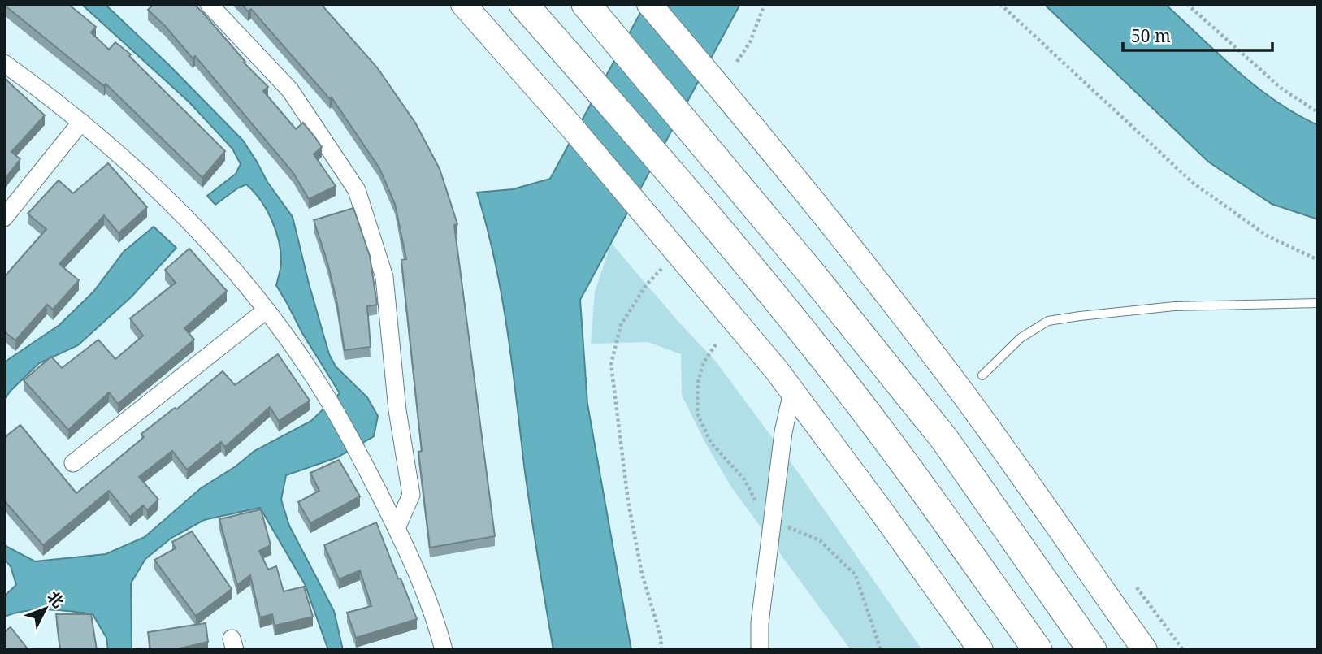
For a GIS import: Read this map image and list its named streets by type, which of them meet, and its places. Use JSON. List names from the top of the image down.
{
  "scale_bar": "50 m",
  "north": "top right"
}
